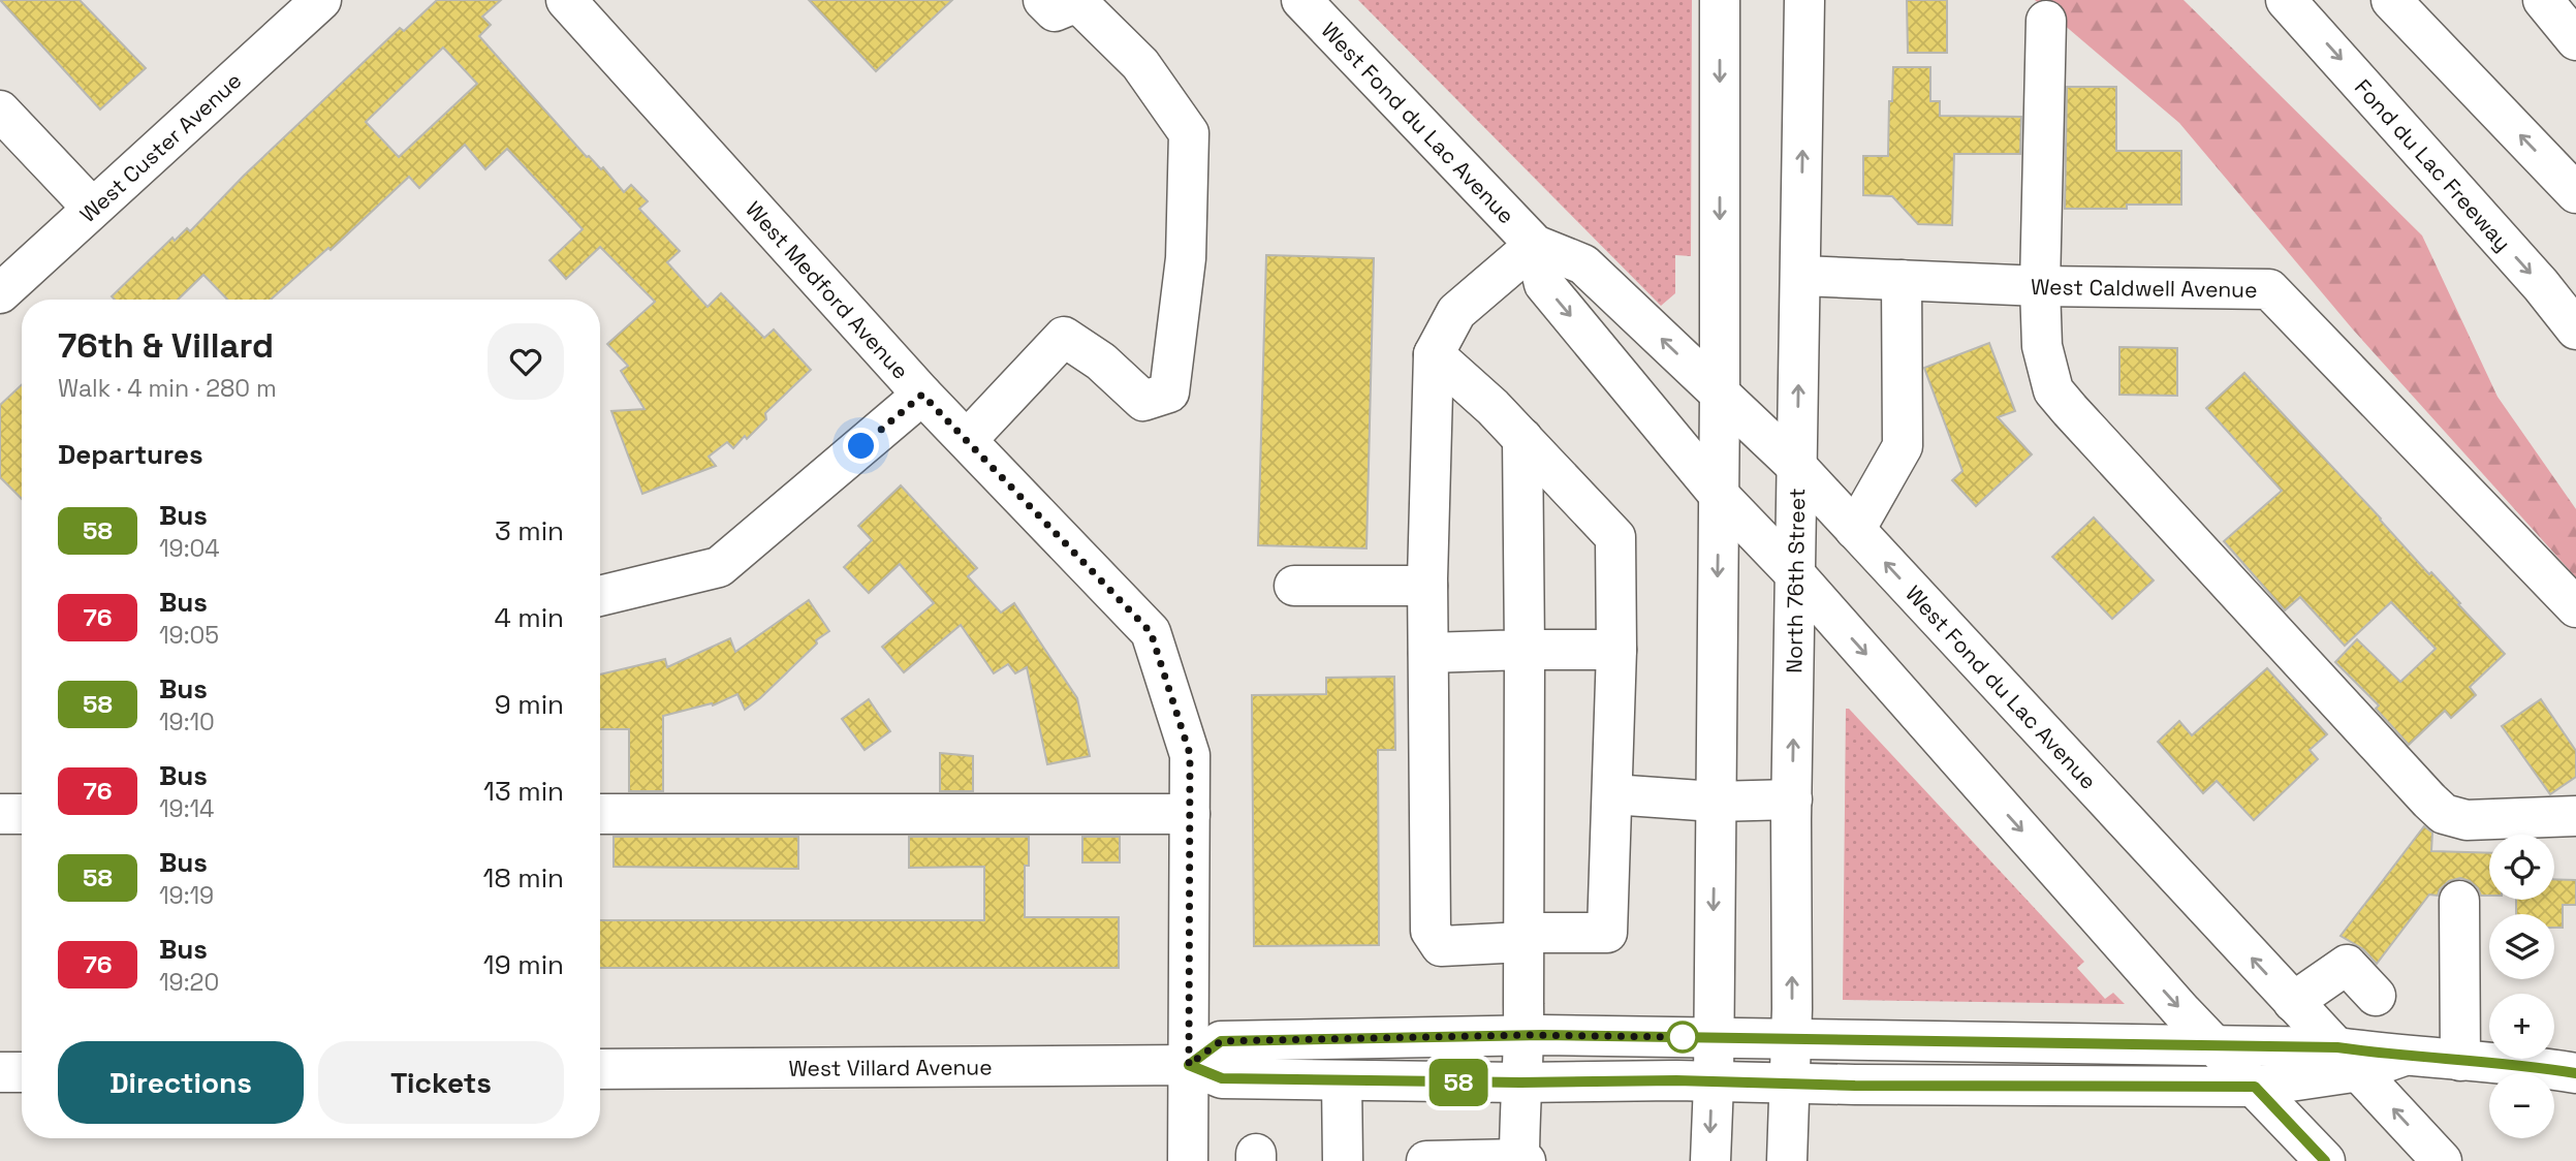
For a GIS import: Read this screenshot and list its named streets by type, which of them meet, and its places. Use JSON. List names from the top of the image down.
{
  "streets": {
    "main road": [
      "West Fond du Lac Avenue",
      "West Custer Avenue",
      "Fond du Lac Freeway",
      "West Caldwell Avenue",
      "West Medford Avenue",
      "North 76th Street",
      "West Villard Avenue"
    ]
  },
  "crossings": [
    ["West Fond du Lac Avenue", "North 76th Street"],
    ["West Fond du Lac Avenue", "West Villard Avenue"],
    ["West Caldwell Avenue", "North 76th Street"],
    ["West Medford Avenue", "West Villard Avenue"],
    ["North 76th Street", "West Villard Avenue"]
  ],
  "lines": ["bus line 58"],
  "page": {
    "on_map": "58",
    "heading": [
      ["76th & Villard", "Walk · 4 min · 280 m"],
      "Departures"
    ],
    "list": [
      {
        "mark": "58",
        "name": "Bus",
        "note": "19:04",
        "value": "3 min"
      },
      {
        "mark": "76",
        "name": "Bus",
        "note": "19:05",
        "value": "4 min"
      },
      {
        "mark": "58",
        "name": "Bus",
        "note": "19:10",
        "value": "9 min"
      },
      {
        "mark": "76",
        "name": "Bus",
        "note": "19:14",
        "value": "13 min"
      },
      {
        "mark": "58",
        "name": "Bus",
        "note": "19:19",
        "value": "18 min"
      },
      {
        "mark": "76",
        "name": "Bus",
        "note": "19:20",
        "value": "19 min"
      }
    ],
    "map_buttons": ["+", "−"],
    "buttons": ["Directions", "Tickets"]
  }
}
